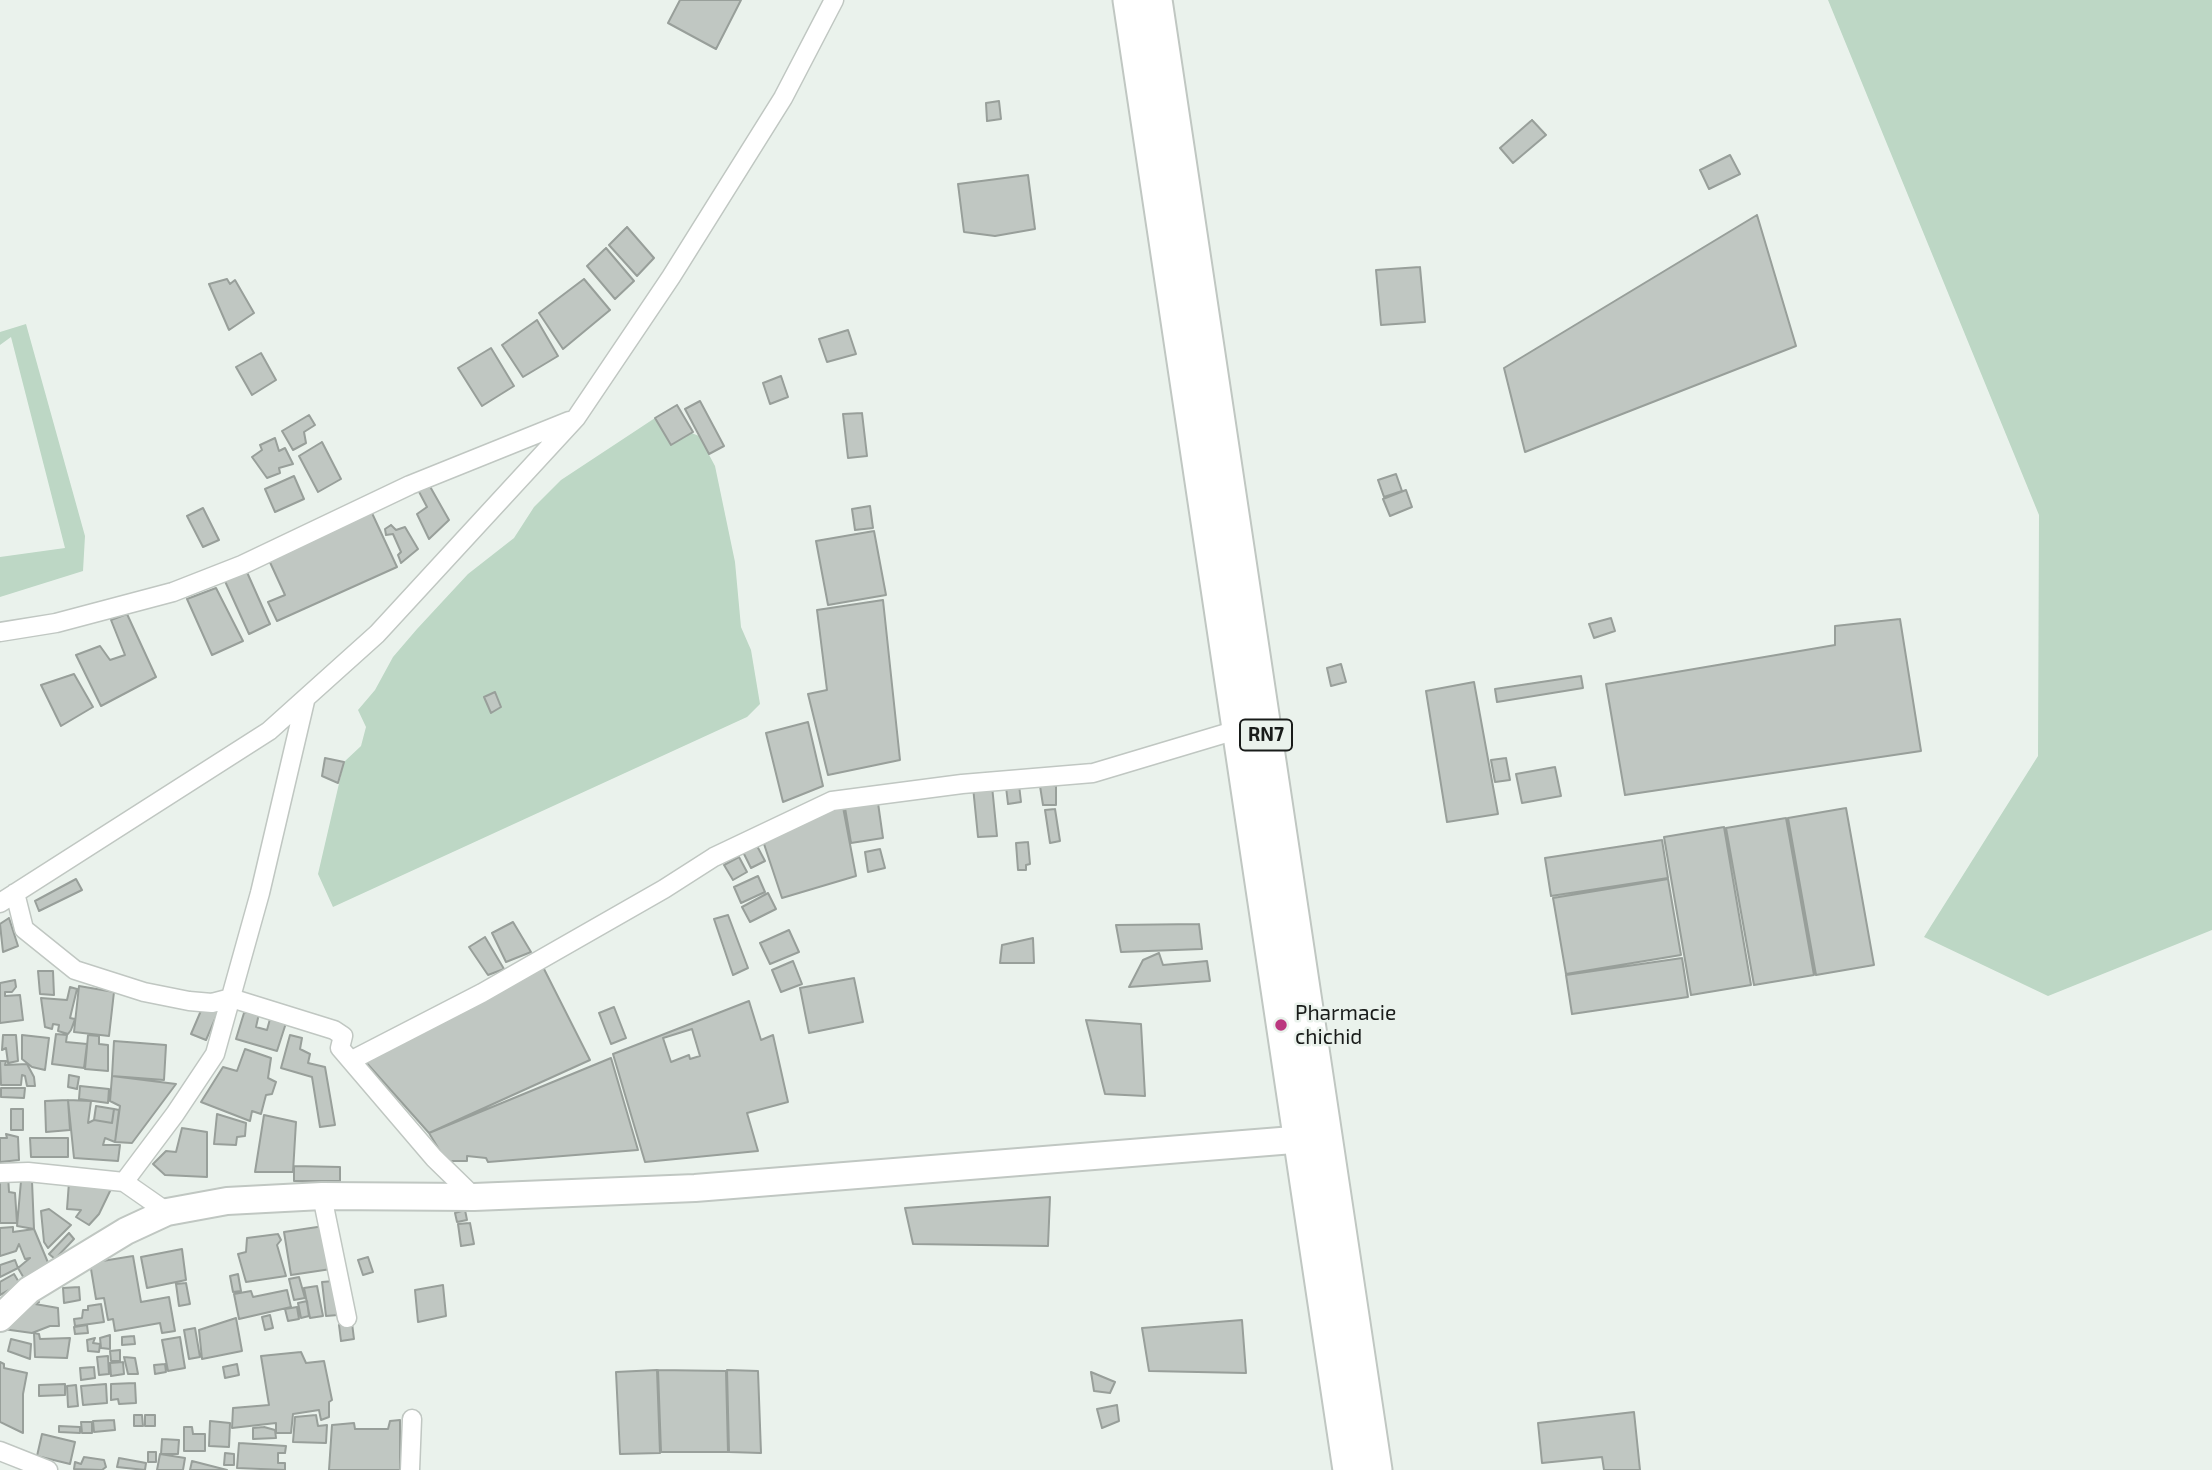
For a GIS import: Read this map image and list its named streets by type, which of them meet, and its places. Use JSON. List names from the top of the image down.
{
  "streets": {
    "highway": ["RN7"]
  },
  "places": ["Pharmacie chichid"]
}
